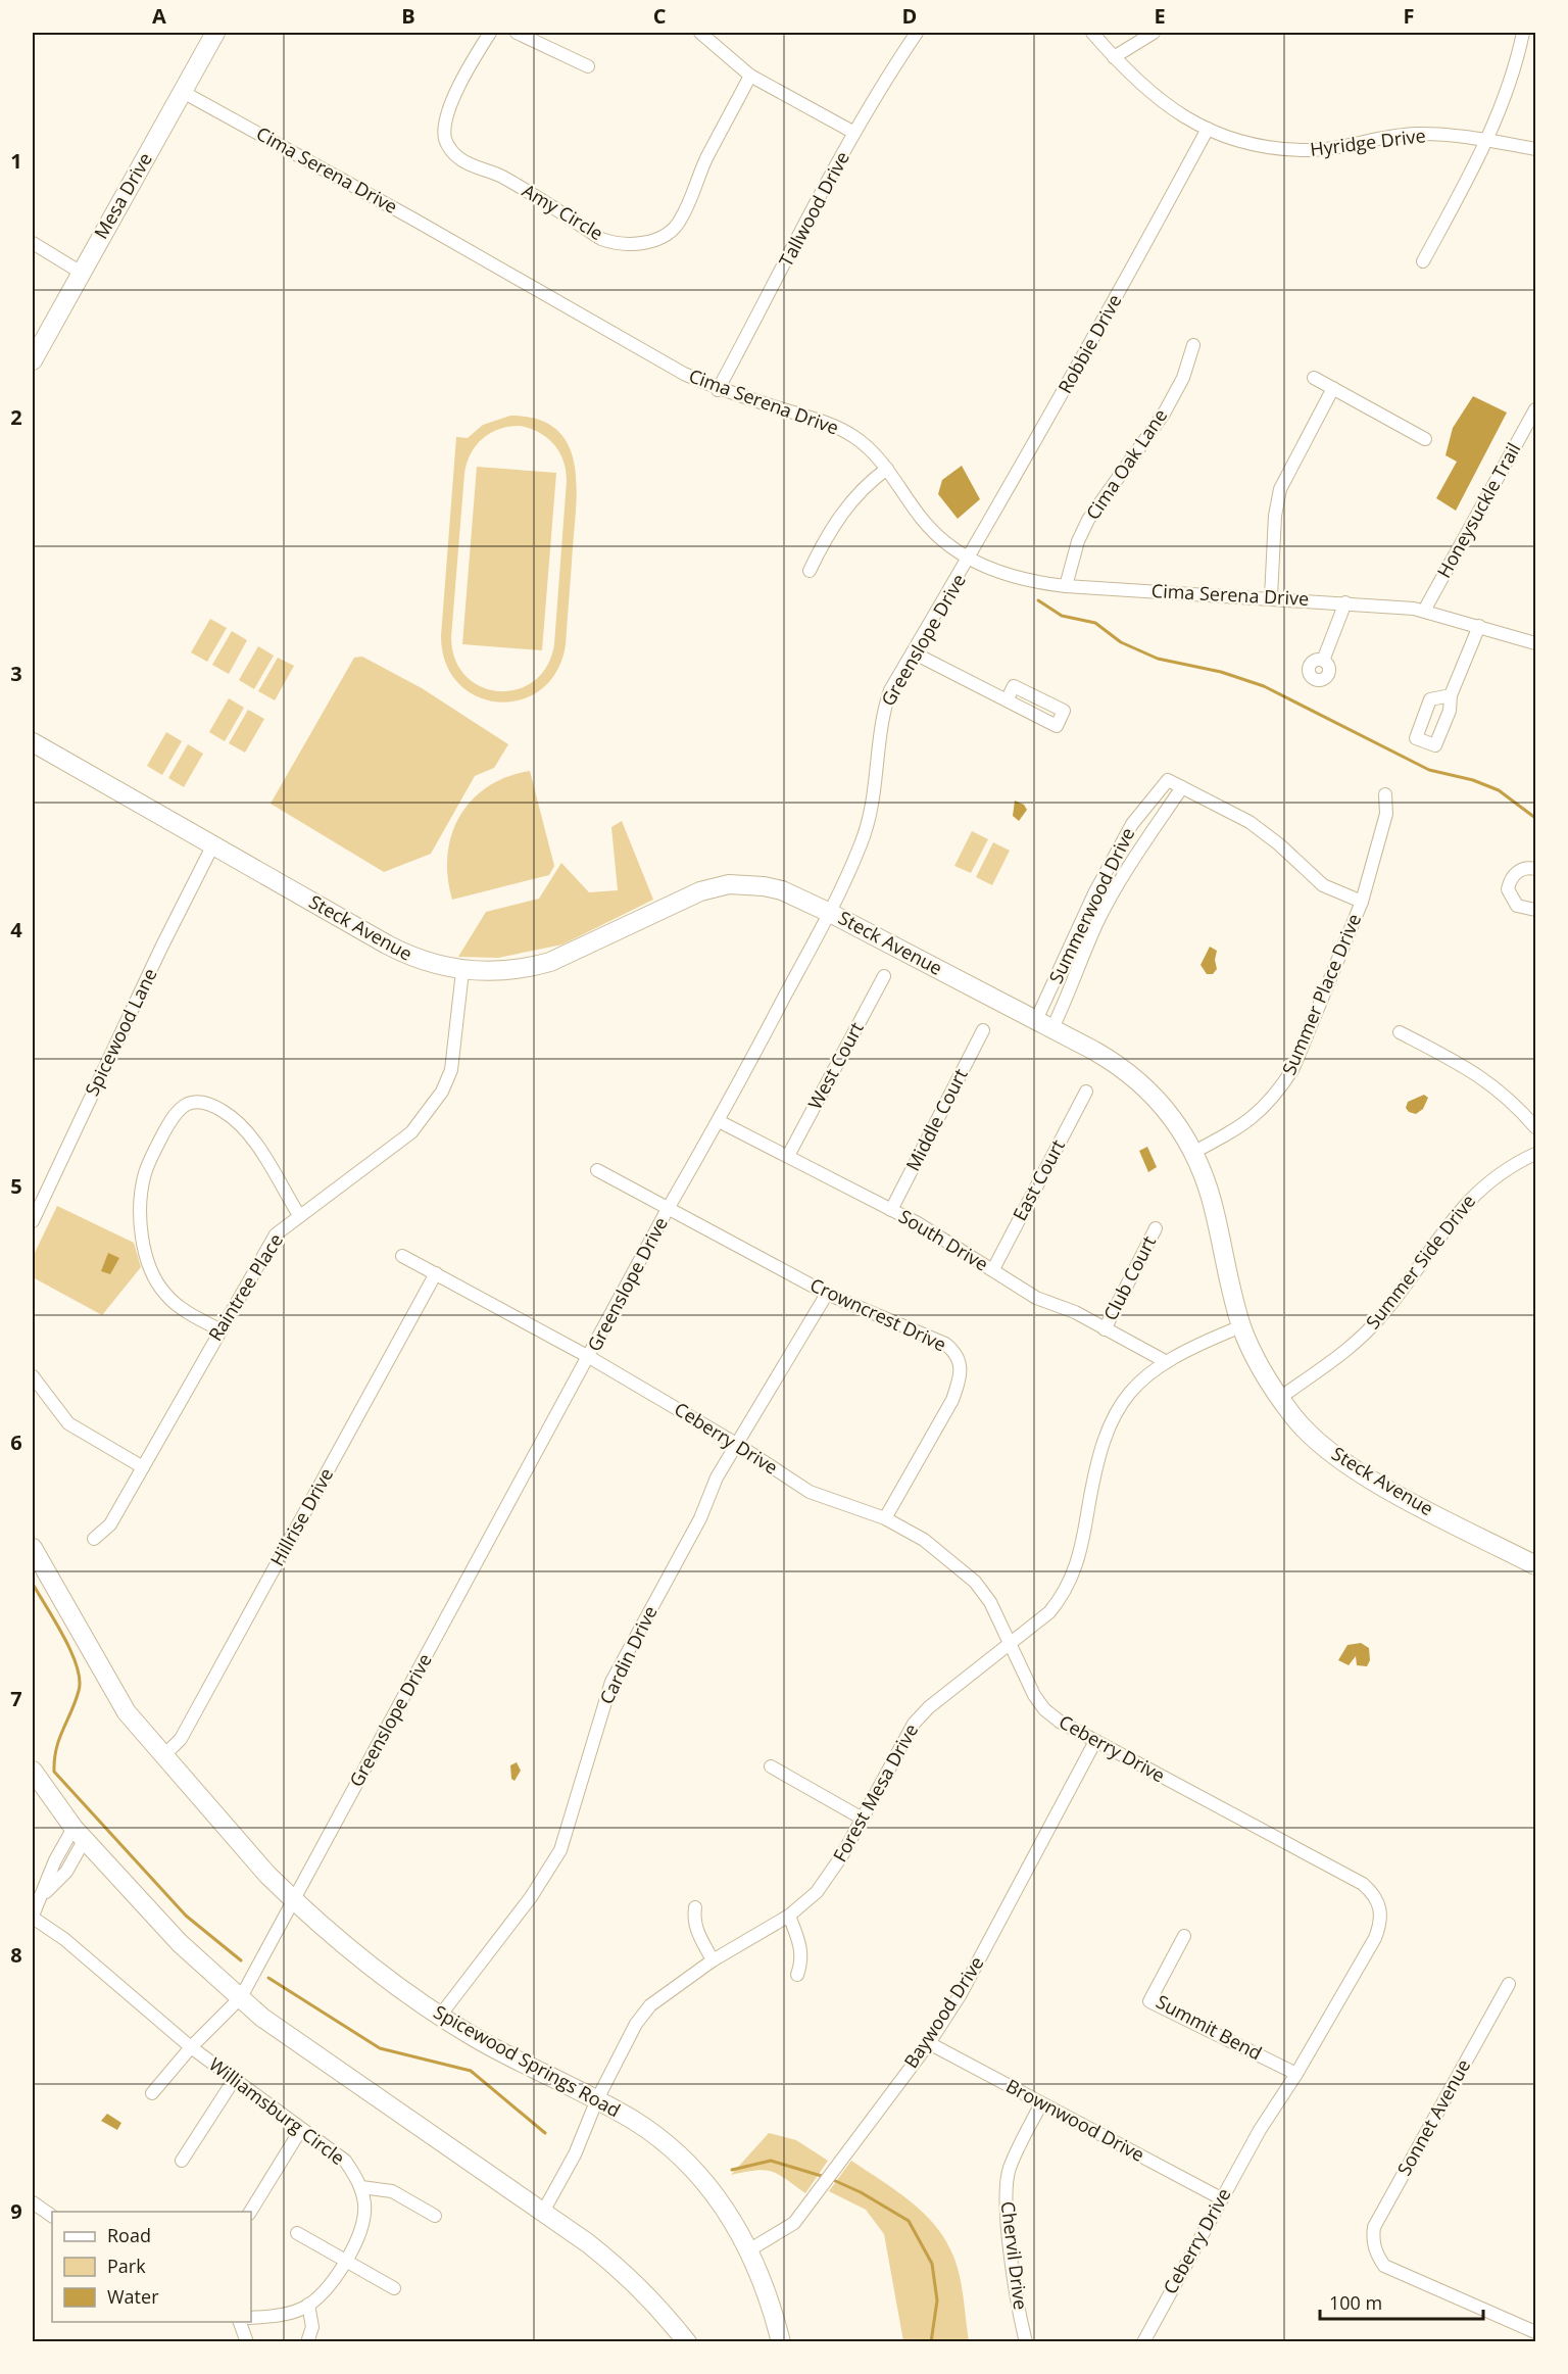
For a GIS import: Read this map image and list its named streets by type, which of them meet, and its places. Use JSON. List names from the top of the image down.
{
  "streets": {
    "street": [
      "Hyridge Drive",
      "Cima Serena Drive",
      "Mesa Drive",
      "Tallwood Drive",
      "Amy Circle",
      "Robbie Drive",
      "Cima Oak Lane",
      "Honeysuckle Trail",
      "Greenslope Drive",
      "Summerwood Drive",
      "Steck Avenue",
      "Summer Place Drive",
      "Spicewood Lane",
      "West Court",
      "Middle Court",
      "East Court",
      "South Drive",
      "Summer Side Drive",
      "Club Court",
      "Raintree Place",
      "Crowncrest Drive",
      "Ceberry Drive",
      "Hillrise Drive",
      "Cardin Drive",
      "Forest Mesa Drive",
      "Baywood Drive",
      "Summit Bend",
      "Spicewood Springs Road",
      "Williamsburg Circle",
      "Sonnet Avenue",
      "Brownwood Drive",
      "Chervil Drive"
    ]
  },
  "crossings": [
    ["Hyridge Drive", "Robbie Drive"],
    ["Cima Serena Drive", "Mesa Drive"],
    ["Cima Serena Drive", "Tallwood Drive"],
    ["Cima Serena Drive", "Robbie Drive"],
    ["Cima Serena Drive", "Cima Oak Lane"],
    ["Cima Serena Drive", "Honeysuckle Trail"],
    ["Cima Serena Drive", "Greenslope Drive"],
    ["Robbie Drive", "Greenslope Drive"],
    ["Greenslope Drive", "Steck Avenue"],
    ["Greenslope Drive", "South Drive"],
    ["Greenslope Drive", "Crowncrest Drive"],
    ["Greenslope Drive", "Ceberry Drive"],
    ["Greenslope Drive", "Spicewood Springs Road"],
    ["Greenslope Drive", "Williamsburg Circle"],
    ["Summerwood Drive", "Steck Avenue"],
    ["Steck Avenue", "Summer Place Drive"],
    ["Steck Avenue", "Spicewood Lane"],
    ["Steck Avenue", "Summer Side Drive"],
    ["Steck Avenue", "Raintree Place"],
    ["Steck Avenue", "Forest Mesa Drive"],
    ["West Court", "South Drive"],
    ["Middle Court", "South Drive"],
    ["East Court", "South Drive"],
    ["South Drive", "Club Court"],
    ["South Drive", "Forest Mesa Drive"],
    ["Crowncrest Drive", "Ceberry Drive"],
    ["Crowncrest Drive", "Cardin Drive"],
    ["Ceberry Drive", "Hillrise Drive"],
    ["Ceberry Drive", "Cardin Drive"],
    ["Ceberry Drive", "Forest Mesa Drive"],
    ["Ceberry Drive", "Baywood Drive"],
    ["Ceberry Drive", "Summit Bend"],
    ["Ceberry Drive", "Brownwood Drive"],
    ["Hillrise Drive", "Spicewood Springs Road"],
    ["Cardin Drive", "Spicewood Springs Road"],
    ["Forest Mesa Drive", "Spicewood Springs Road"],
    ["Baywood Drive", "Spicewood Springs Road"],
    ["Baywood Drive", "Brownwood Drive"],
    ["Brownwood Drive", "Chervil Drive"]
  ],
  "legend": ["Road", "Park", "Water"],
  "scale_bar": "100 m",
  "grid": {
    "columns": [
      "A",
      "B",
      "C",
      "D",
      "E",
      "F"
    ],
    "rows": [
      "1",
      "2",
      "3",
      "4",
      "5",
      "6",
      "7",
      "8",
      "9"
    ]
  }
}
